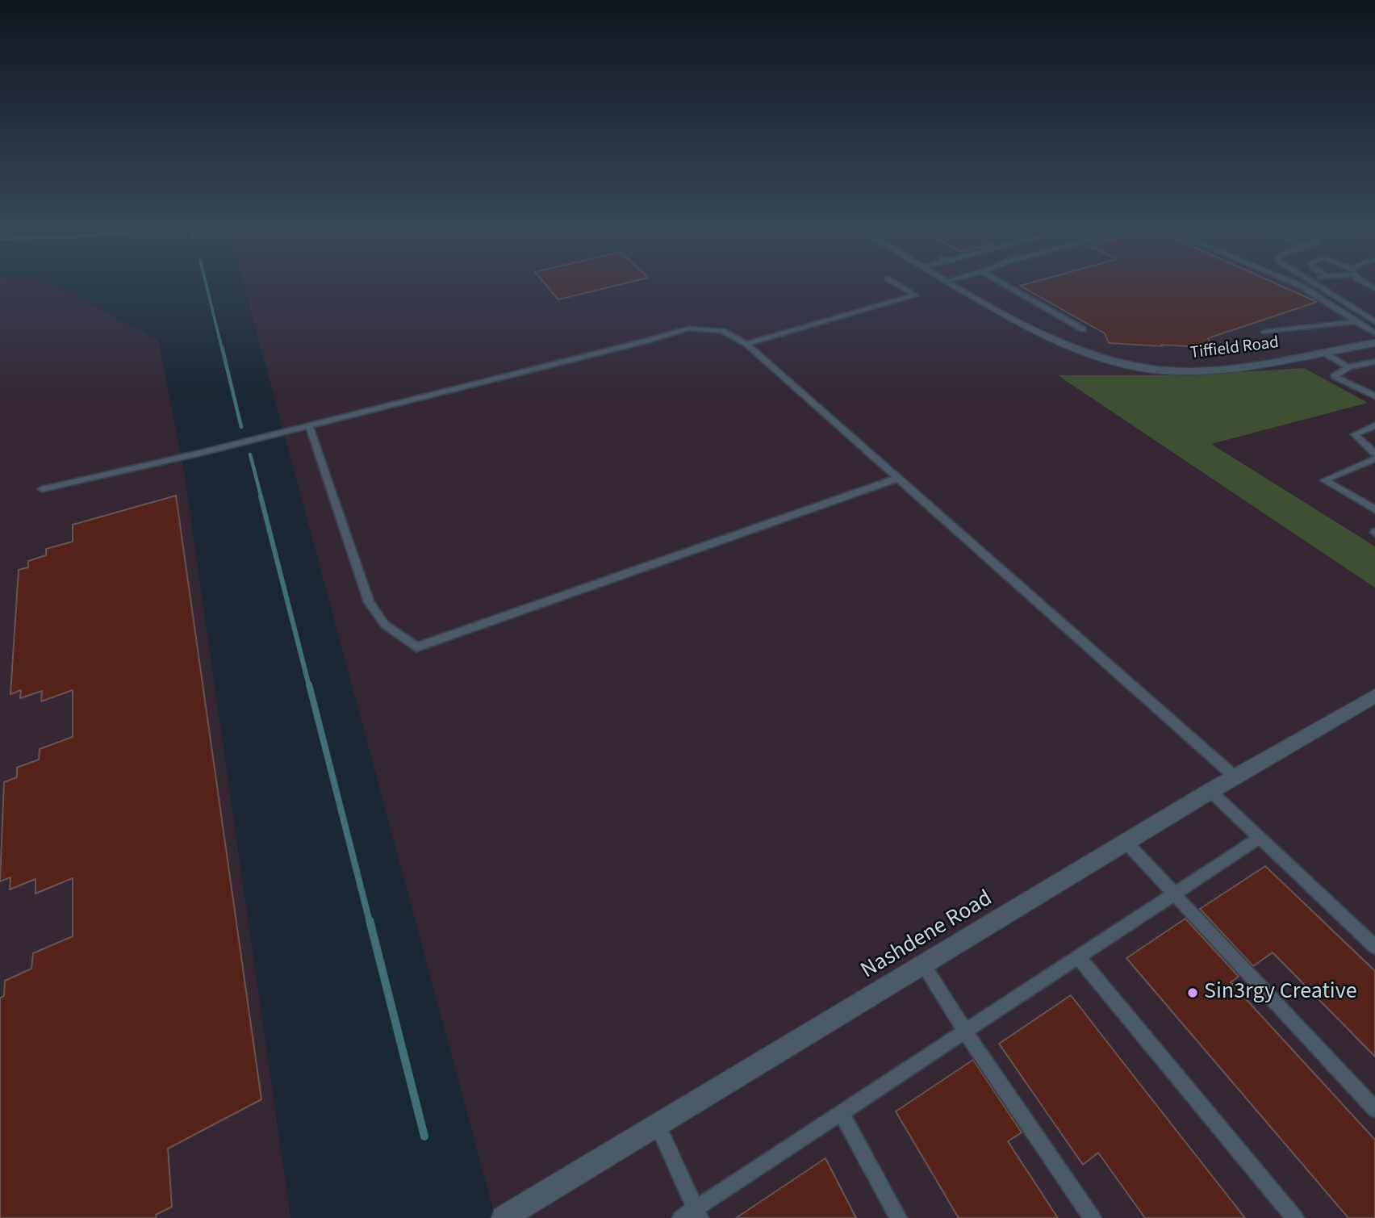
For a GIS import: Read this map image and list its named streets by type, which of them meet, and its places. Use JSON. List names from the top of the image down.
{
  "streets": {
    "street": ["Tiffield Road", "Nashdene Road"]
  },
  "places": ["Sin3rgy Creative"]
}
